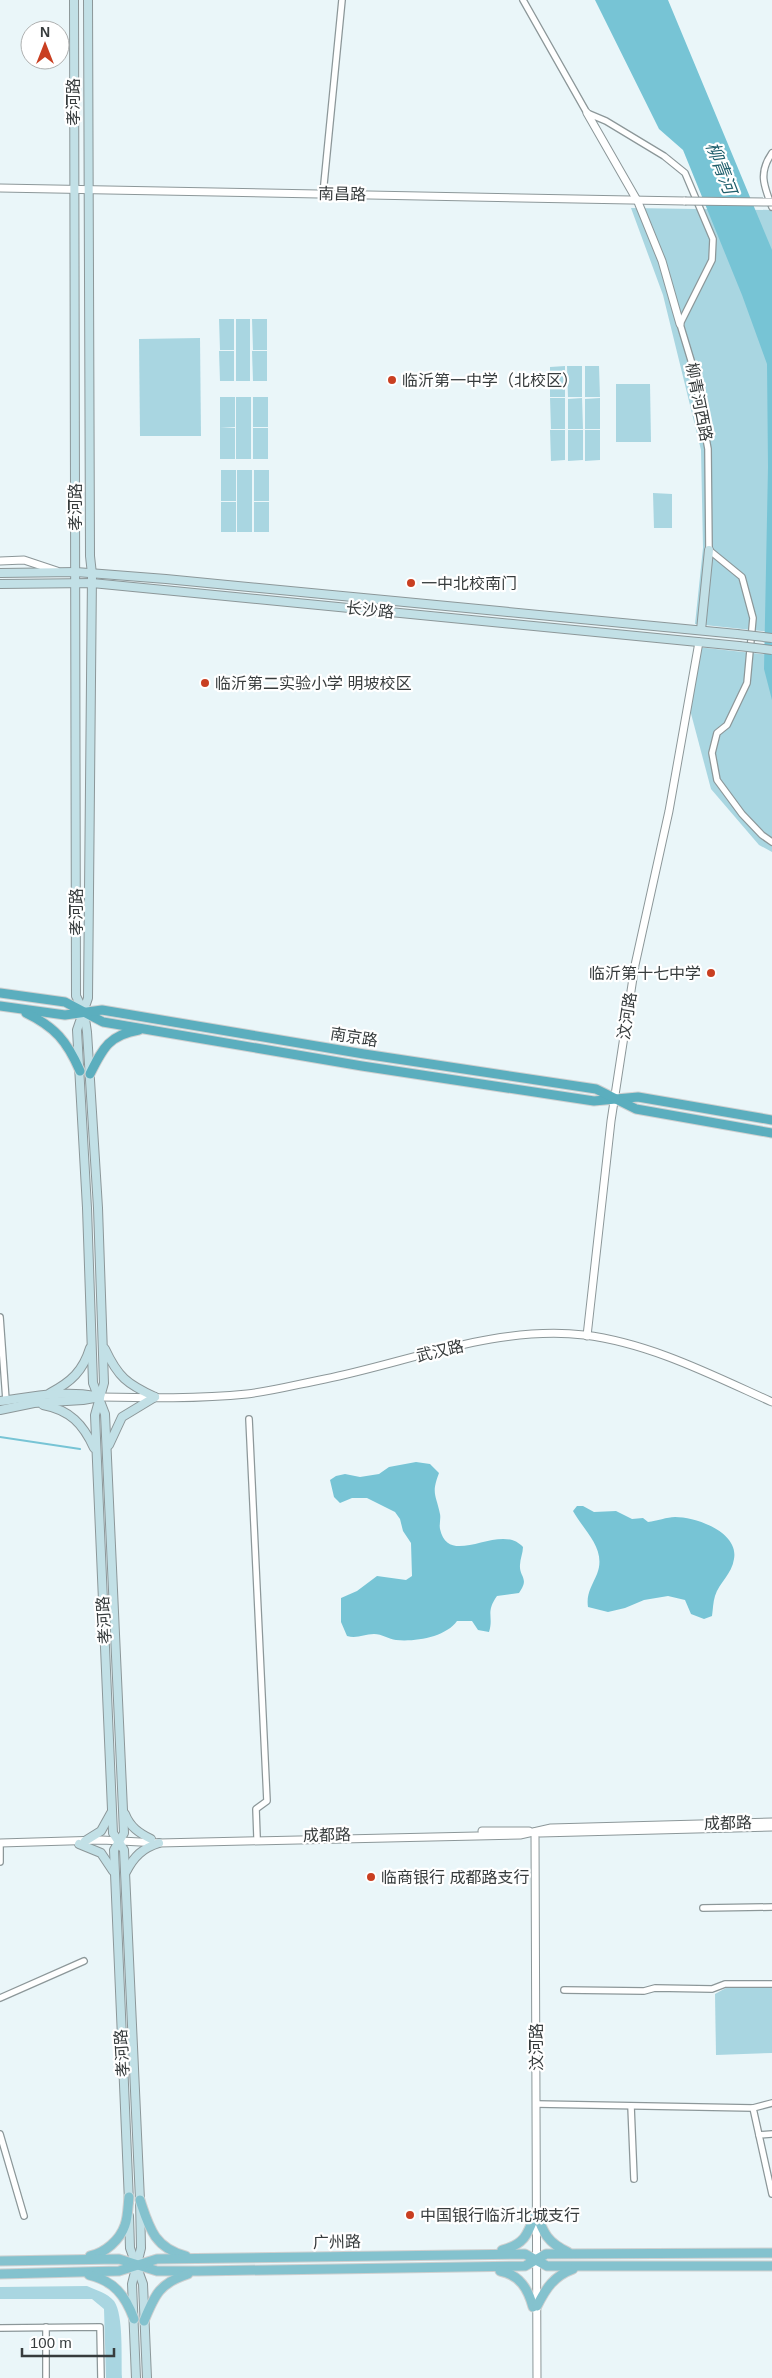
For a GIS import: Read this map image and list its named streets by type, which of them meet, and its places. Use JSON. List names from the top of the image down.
{
  "streets": {
    "highway": ["南京路"],
    "main road": [
      "孝河路",
      "长沙路",
      "武汉路",
      "广州路"
    ],
    "street": [
      "南昌路",
      "柳青河西路",
      "汶河路",
      "成都路"
    ]
  },
  "crossings": [
    ["孝河路", "南昌路"],
    ["孝河路", "长沙路"],
    ["孝河路", "南京路"],
    ["孝河路", "武汉路"],
    ["孝河路", "成都路"],
    ["孝河路", "广州路"],
    ["长沙路", "汶河路"],
    ["汶河路", "南京路"],
    ["汶河路", "武汉路"],
    ["汶河路", "成都路"],
    ["汶河路", "广州路"]
  ],
  "water": ["柳青河"],
  "places": [
    "临沂第一中学（北校区）",
    "一中北校南门",
    "临沂第二实验小学 明坡校区",
    "临沂第十七中学",
    "临商银行 成都路支行",
    "中国银行临沂北城支行"
  ],
  "scale_bar": "100 m",
  "north": "top"
}
